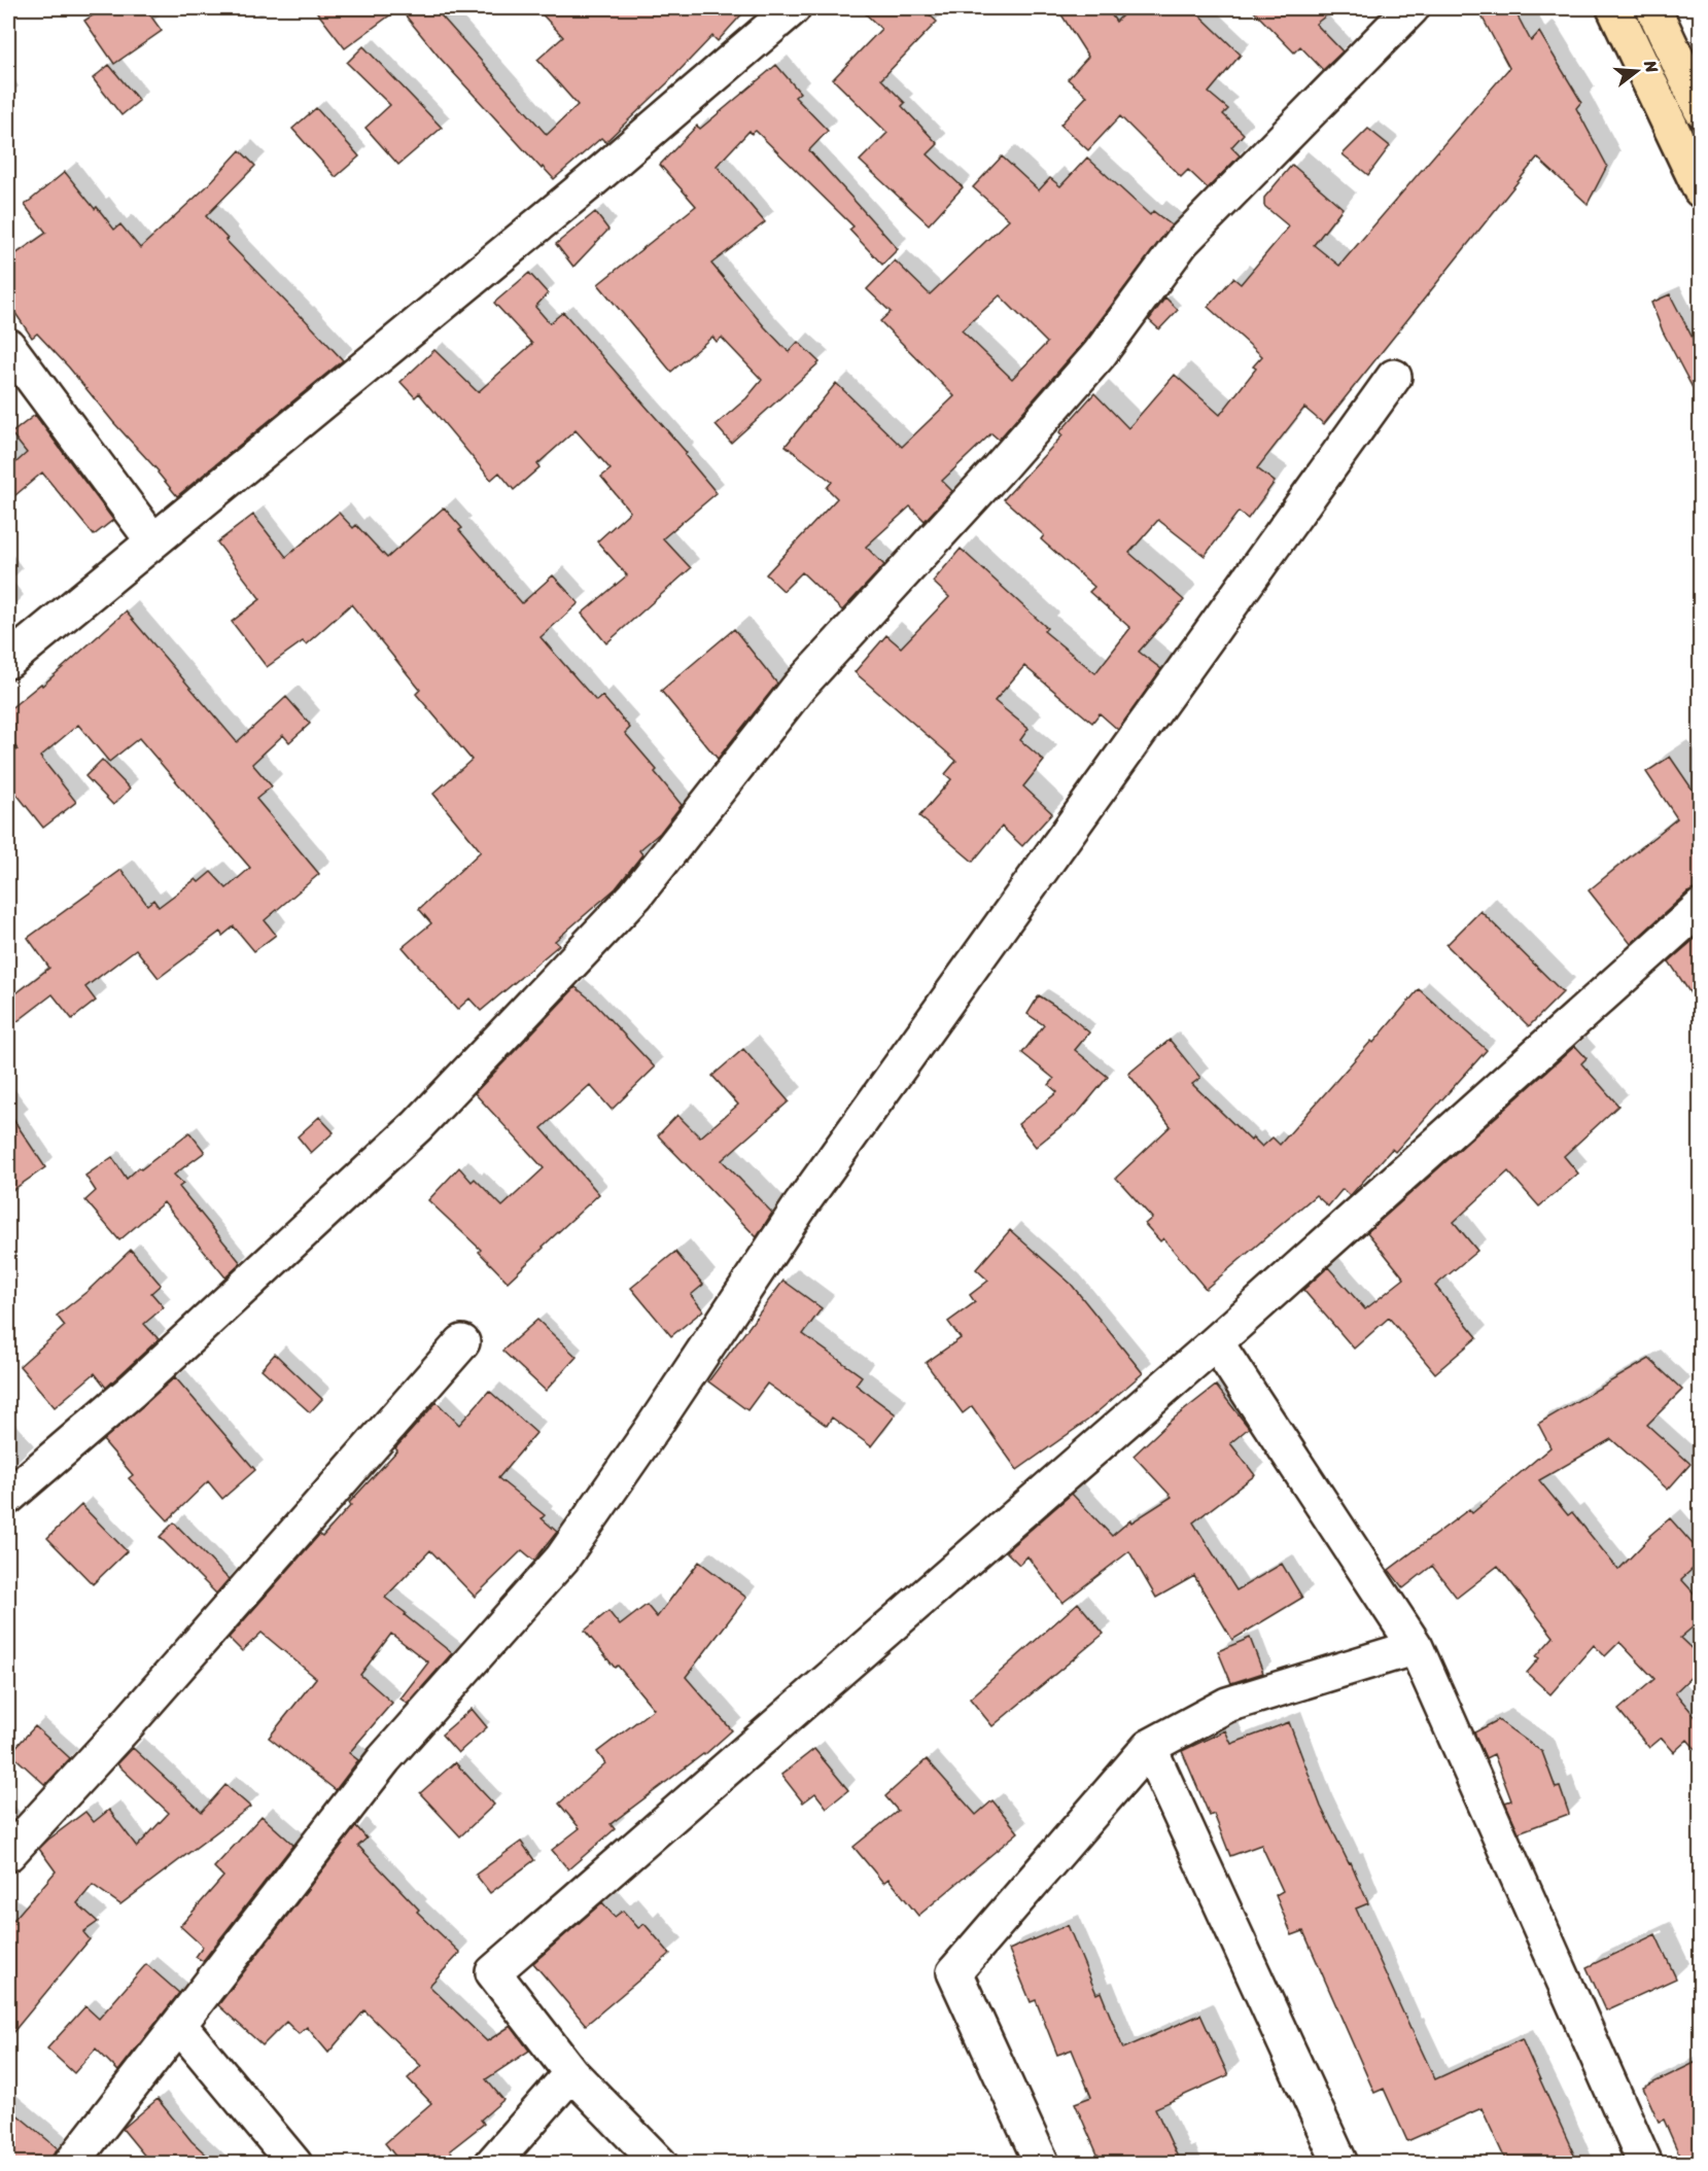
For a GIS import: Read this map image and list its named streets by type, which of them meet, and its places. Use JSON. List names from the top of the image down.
{
  "north": "right"
}
